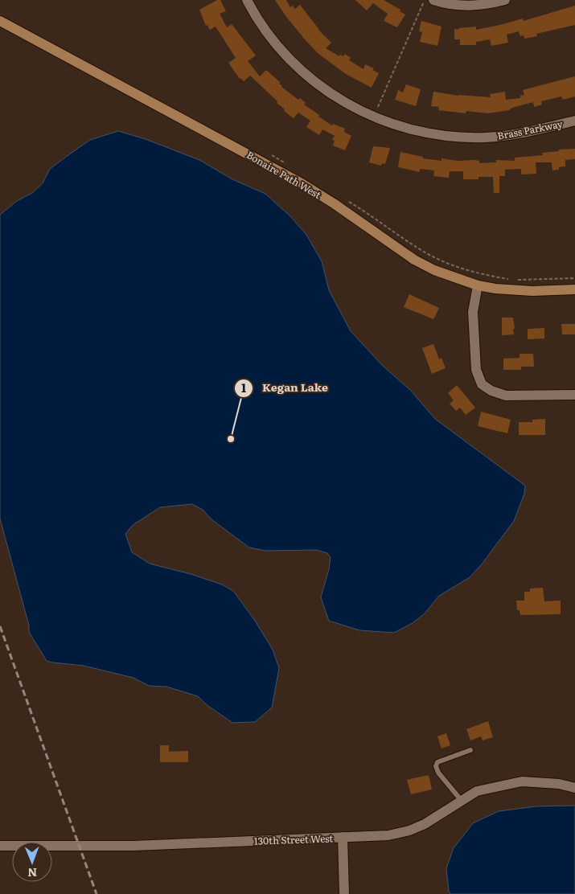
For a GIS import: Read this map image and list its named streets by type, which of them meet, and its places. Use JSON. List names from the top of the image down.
{
  "streets": {
    "street": ["Brass Parkway", "Bonaire Path West", "130th Street West"]
  },
  "places": ["Kegan Lake"],
  "north": "bottom"
}
